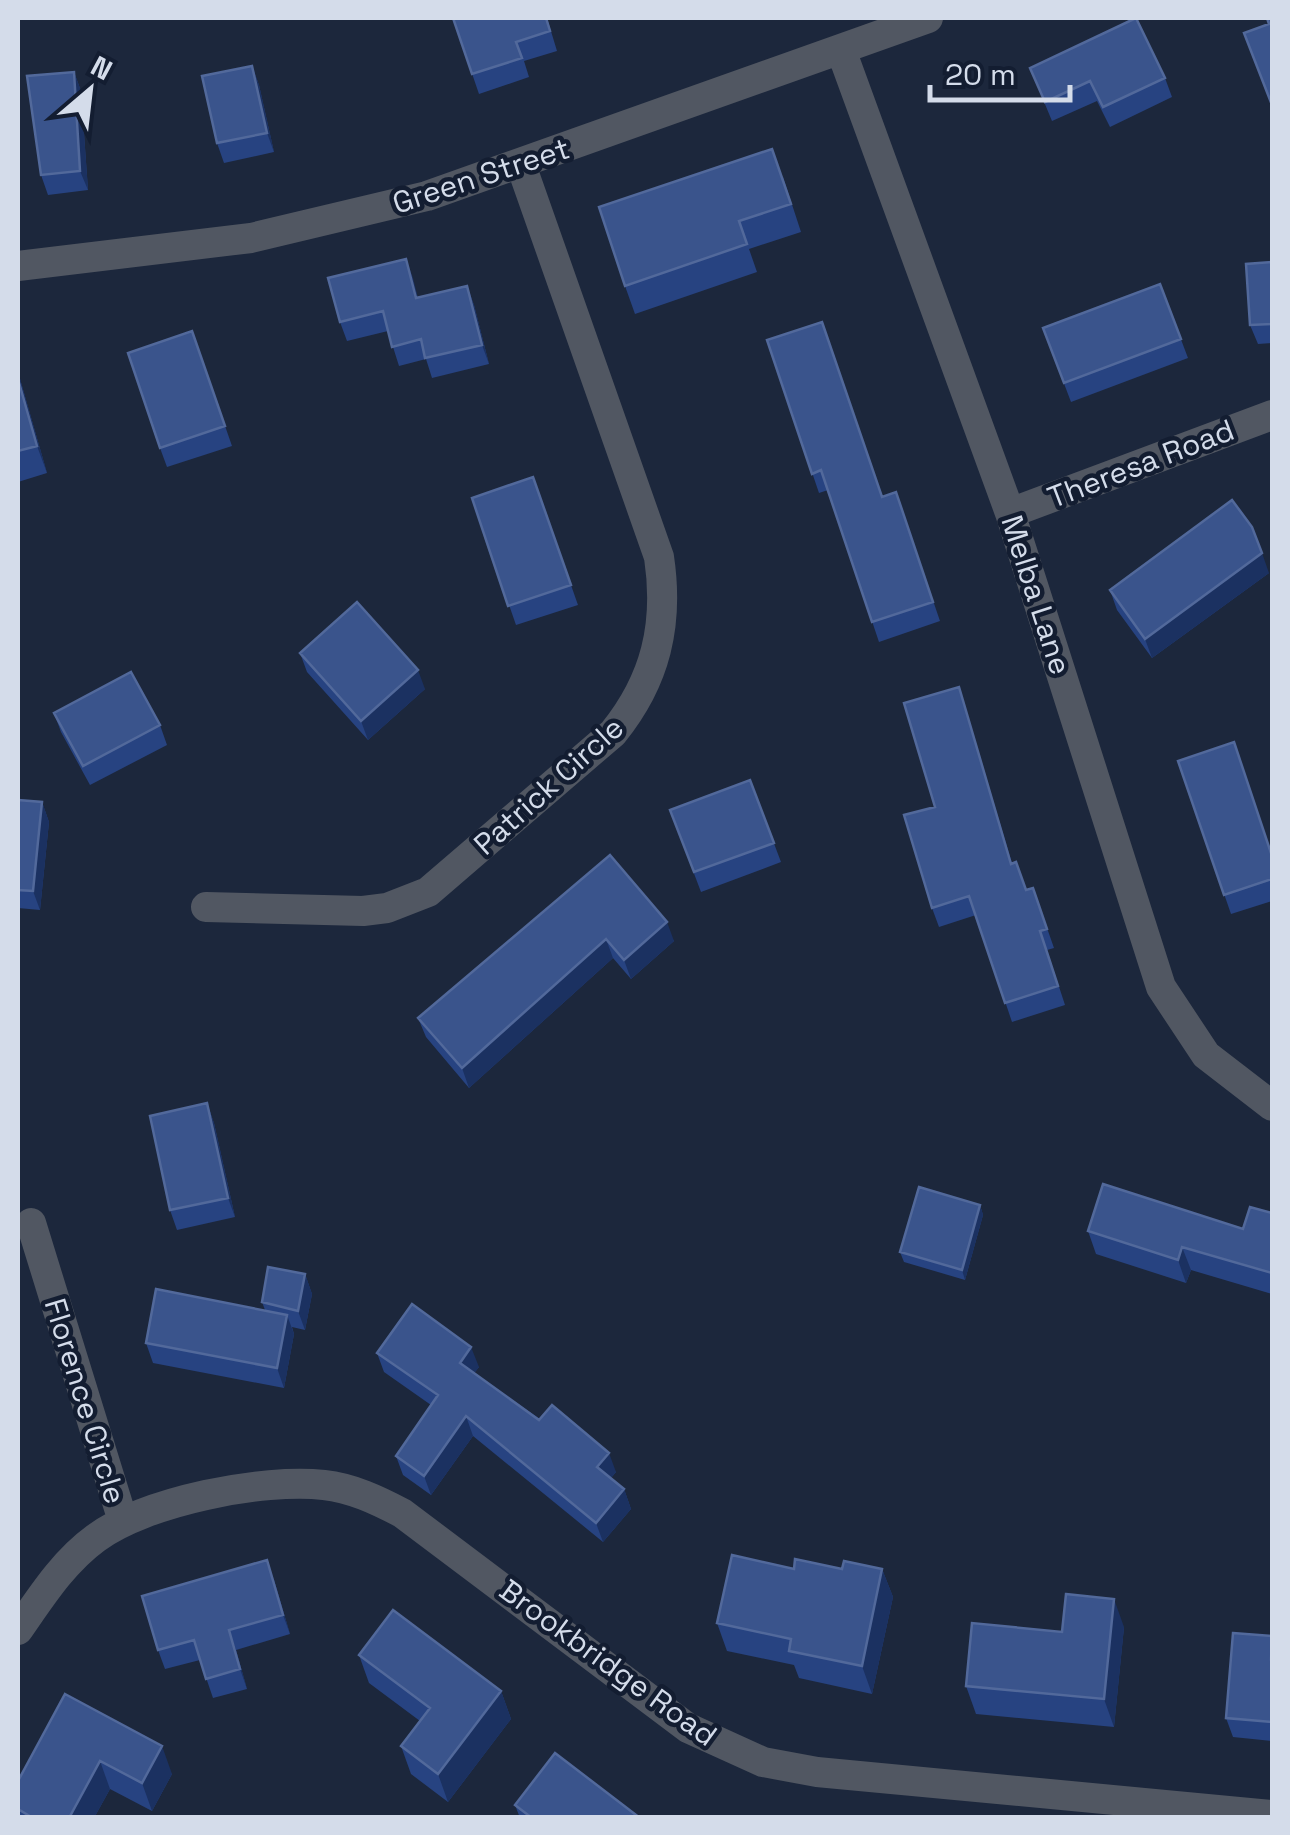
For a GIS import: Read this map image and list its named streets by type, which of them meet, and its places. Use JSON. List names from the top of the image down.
{
  "streets": {
    "street": [
      "Green Street",
      "Theresa Road",
      "Melba Lane",
      "Patrick Circle",
      "Florence Circle",
      "Brookbridge Road"
    ]
  },
  "crossings": [
    ["Green Street", "Melba Lane"],
    ["Green Street", "Patrick Circle"],
    ["Theresa Road", "Melba Lane"],
    ["Florence Circle", "Brookbridge Road"]
  ],
  "scale_bar": "20 m",
  "north": "top right"
}
